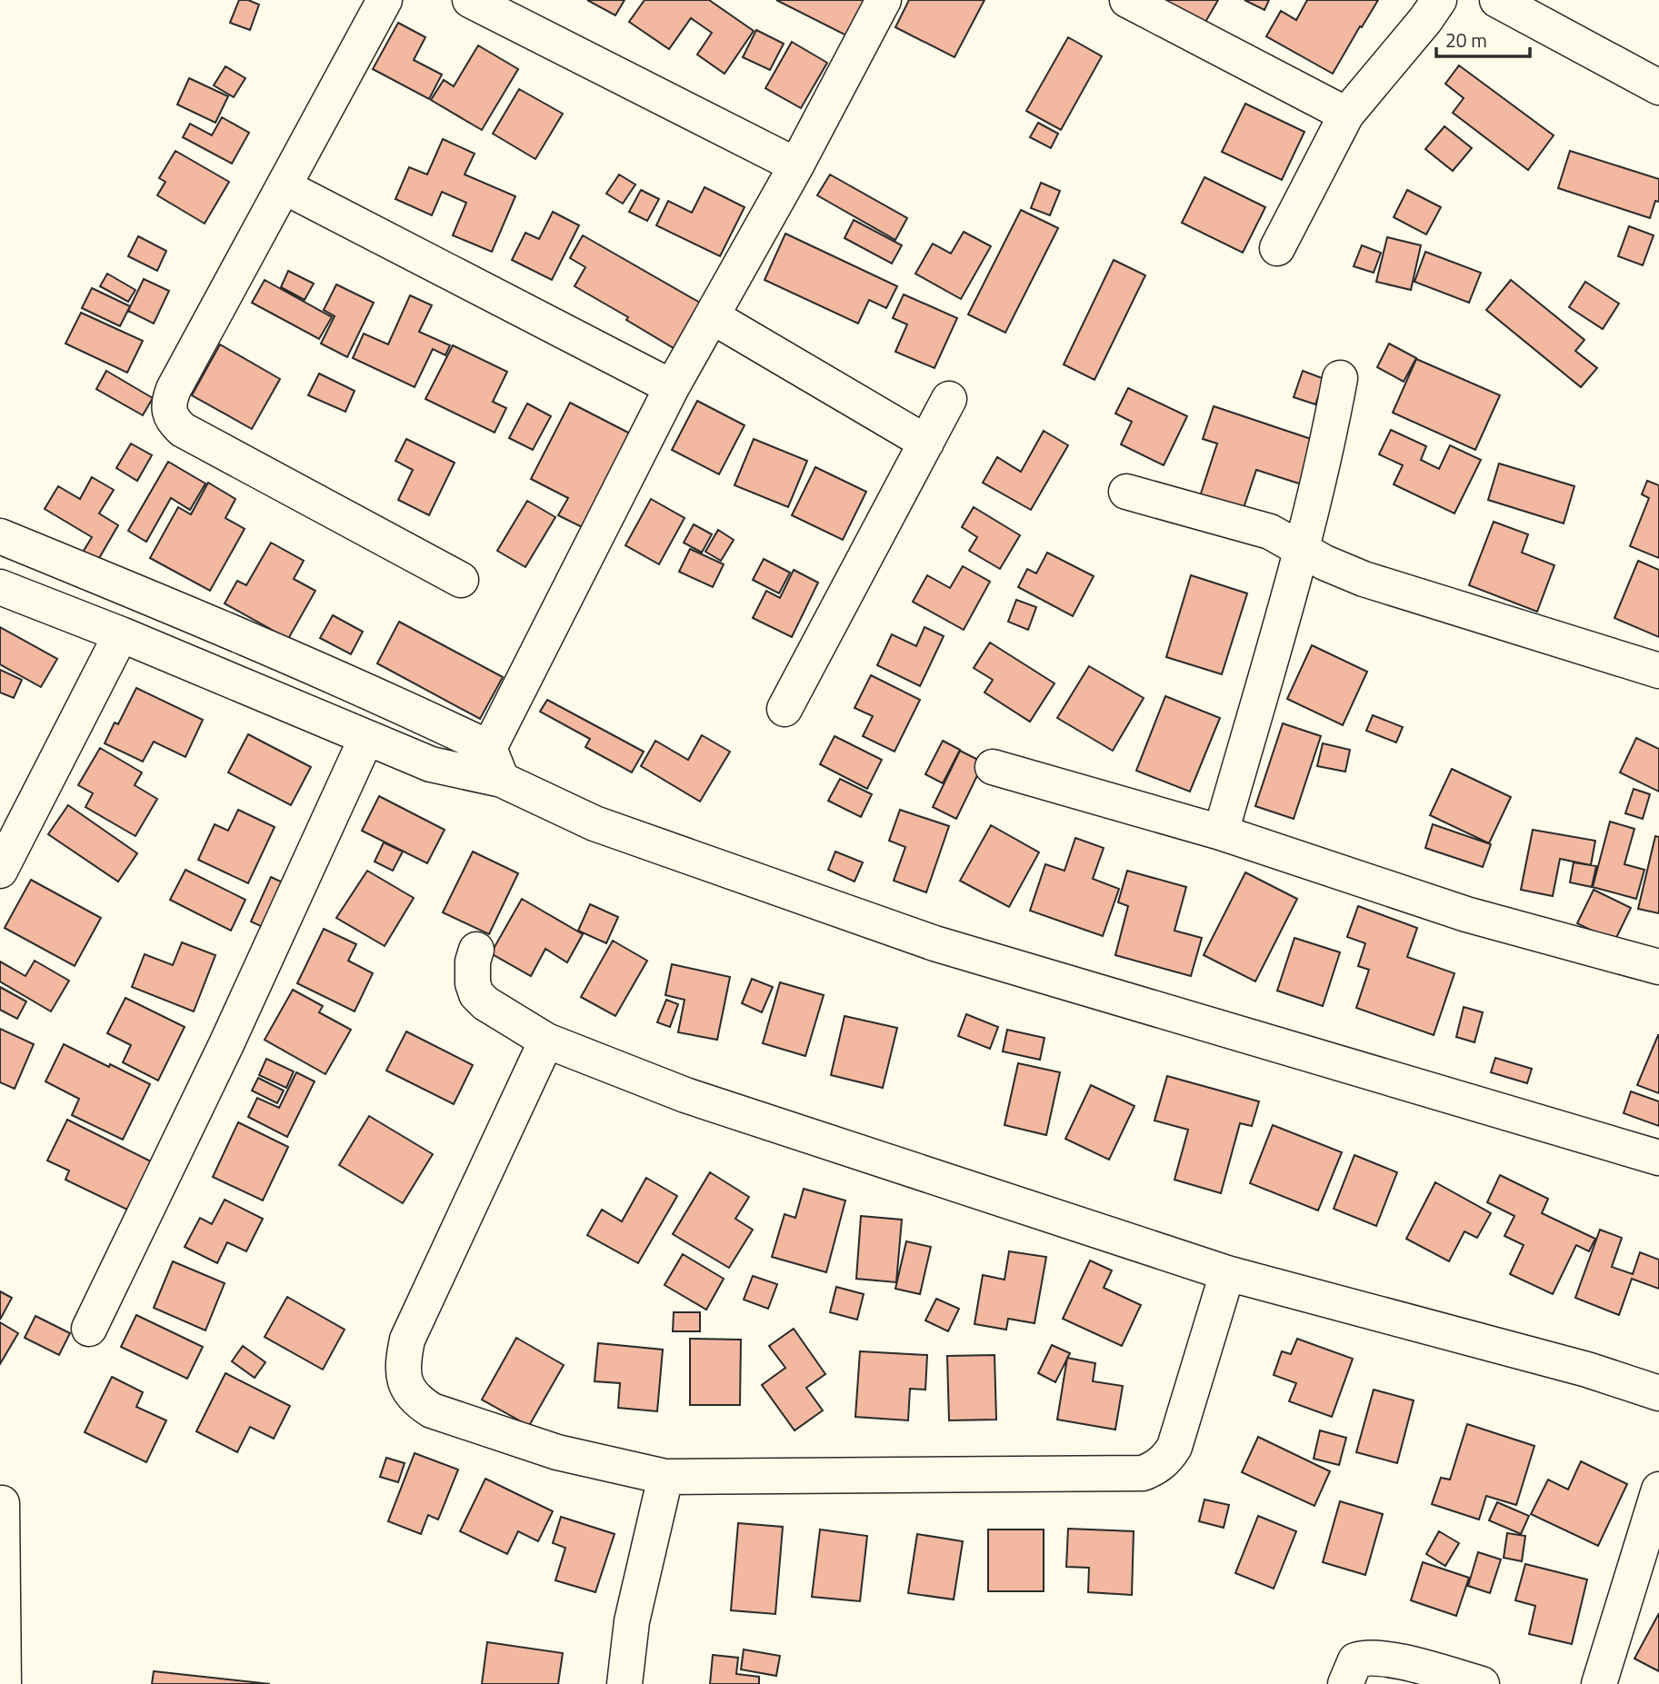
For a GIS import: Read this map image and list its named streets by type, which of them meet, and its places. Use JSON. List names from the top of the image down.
{
  "scale_bar": "20 m"
}
